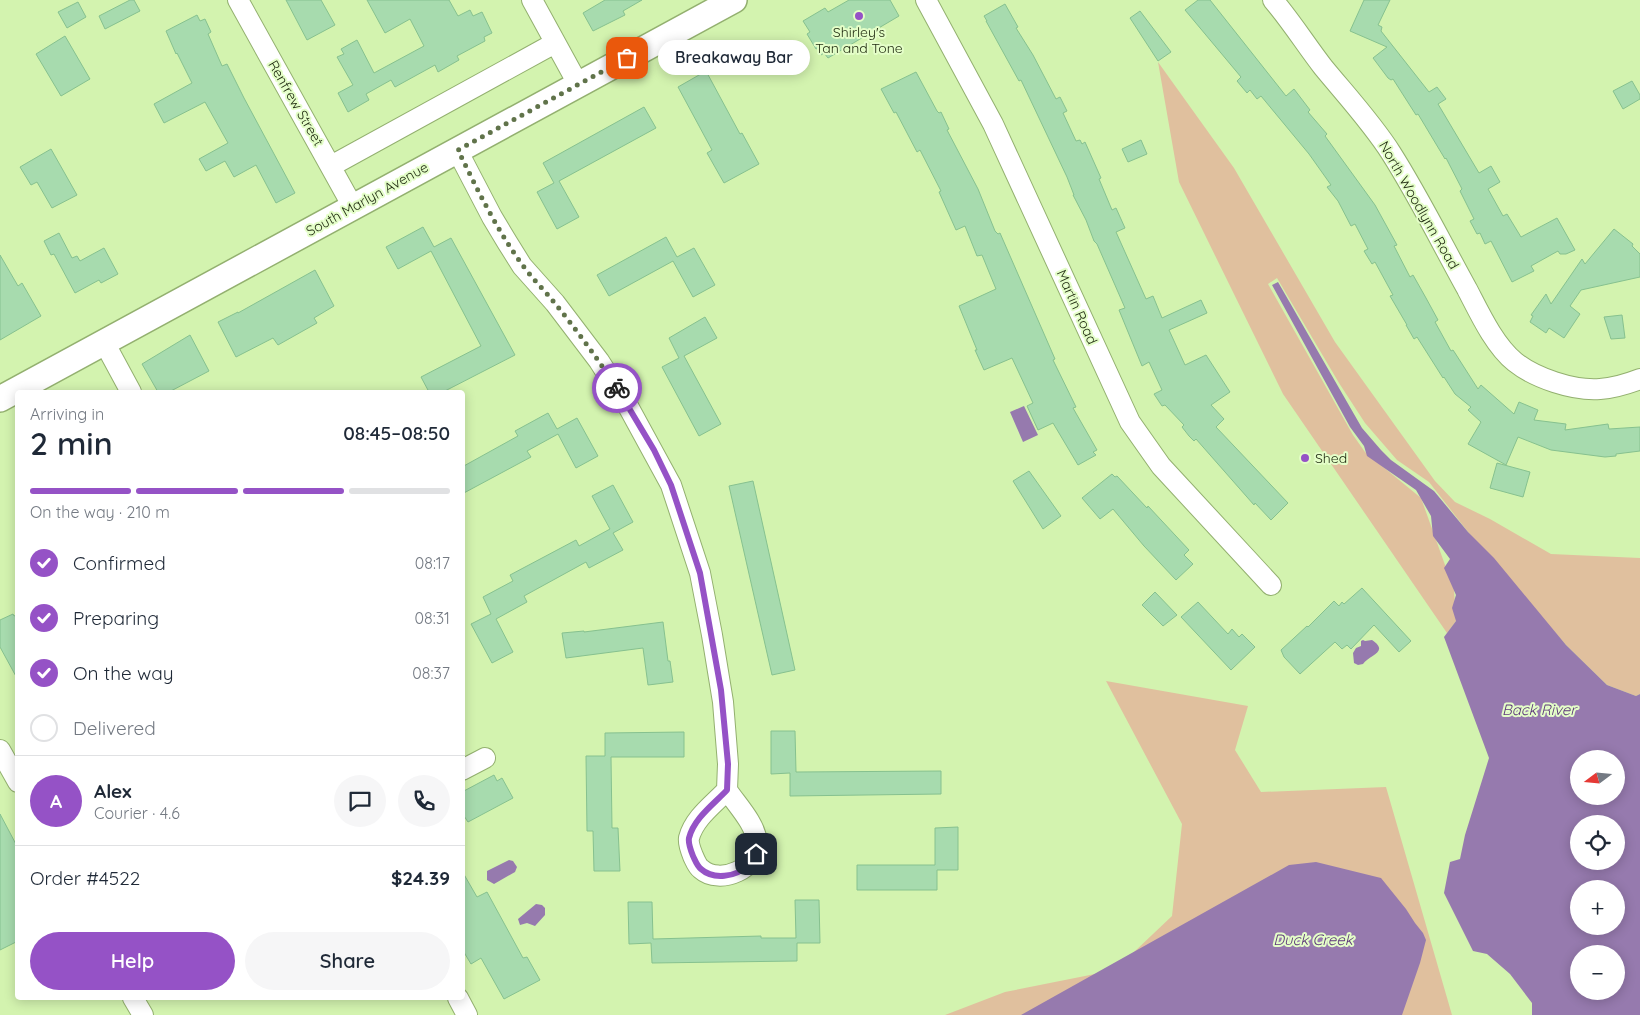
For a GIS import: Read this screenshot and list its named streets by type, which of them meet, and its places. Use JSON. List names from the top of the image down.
{
  "streets": {
    "street": [
      "Renfrew Street",
      "South Marlyn Avenue",
      "North Woodlynn Road",
      "Martin Road"
    ]
  },
  "crossings": [
    ["Renfrew Street", "South Marlyn Avenue"]
  ],
  "water": ["Back River", "Duck Creek"],
  "places": ["Shirley's Tan and Tone", "Breakaway Bar", "Shed"],
  "north": "left",
  "page": {
    "bubble": "Breakaway Bar",
    "heading": ["2 min", "Arriving in", "08:45–08:50"],
    "panel": [
      "Alex",
      "Courier · 4.6",
      "Order #4522",
      "$24.39"
    ],
    "bar": "On the way · 210 m",
    "list": [
      ["Confirmed", "08:17"],
      ["Preparing", "08:31"],
      ["On the way", "08:37"],
      "Delivered"
    ],
    "map_buttons": ["+", "−"],
    "round": "A",
    "buttons": ["Help", "Share"]
  }
}
